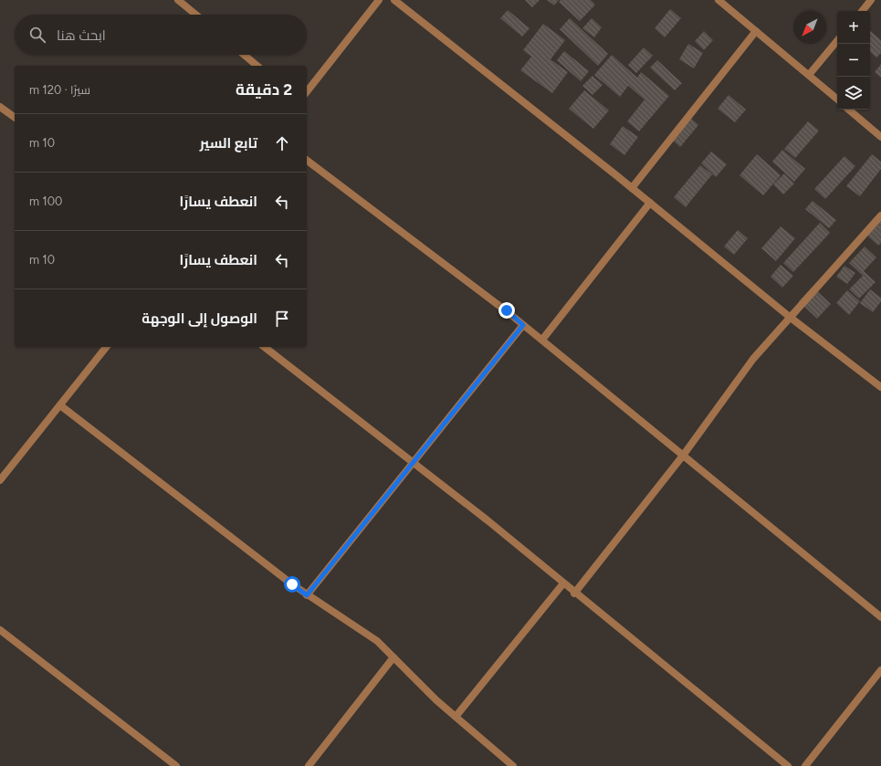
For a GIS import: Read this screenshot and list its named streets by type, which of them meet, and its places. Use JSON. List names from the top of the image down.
{
  "north": "bottom left",
  "page": {
    "map_buttons": ["+", "−"],
    "search": "ابحث هنا",
    "heading": ["2 دقيقة", "سيرًا · 120 m"],
    "list": [
      ["تابع السير", "10 m"],
      ["انعطف يسارًا", "100 m"],
      ["انعطف يسارًا", "10 m"],
      "الوصول إلى الوجهة"
    ]
  }
}
